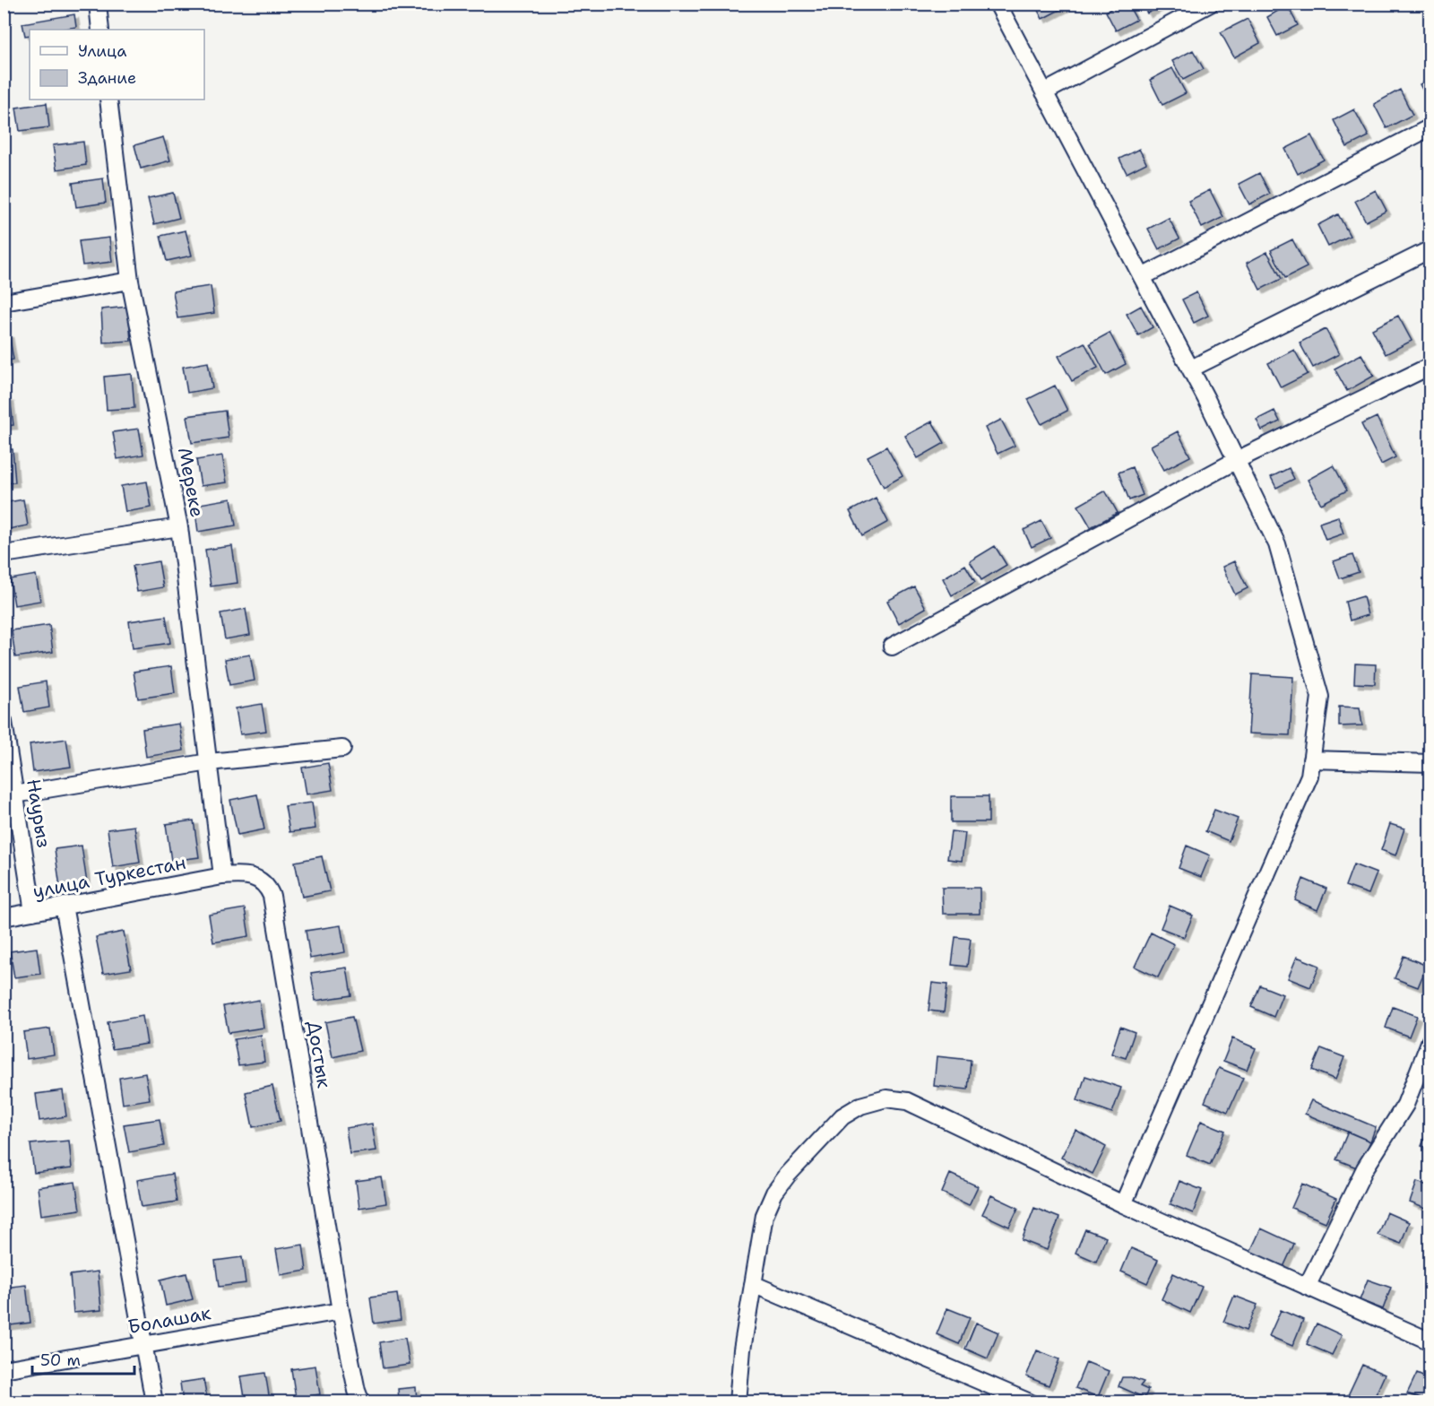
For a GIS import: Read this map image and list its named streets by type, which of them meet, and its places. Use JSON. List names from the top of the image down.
{
  "streets": {
    "street": [
      "Мереке",
      "Наурыз",
      "улица Туркестан",
      "Достык",
      "Болашак"
    ]
  },
  "crossings": [
    ["Мереке", "улица Туркестан"],
    ["Мереке", "Достык"],
    ["Наурыз", "улица Туркестан"],
    ["улица Туркестан", "Достык"],
    ["Достык", "Болашак"]
  ],
  "legend": ["Улица", "Здание"],
  "scale_bar": "50 m"
}
